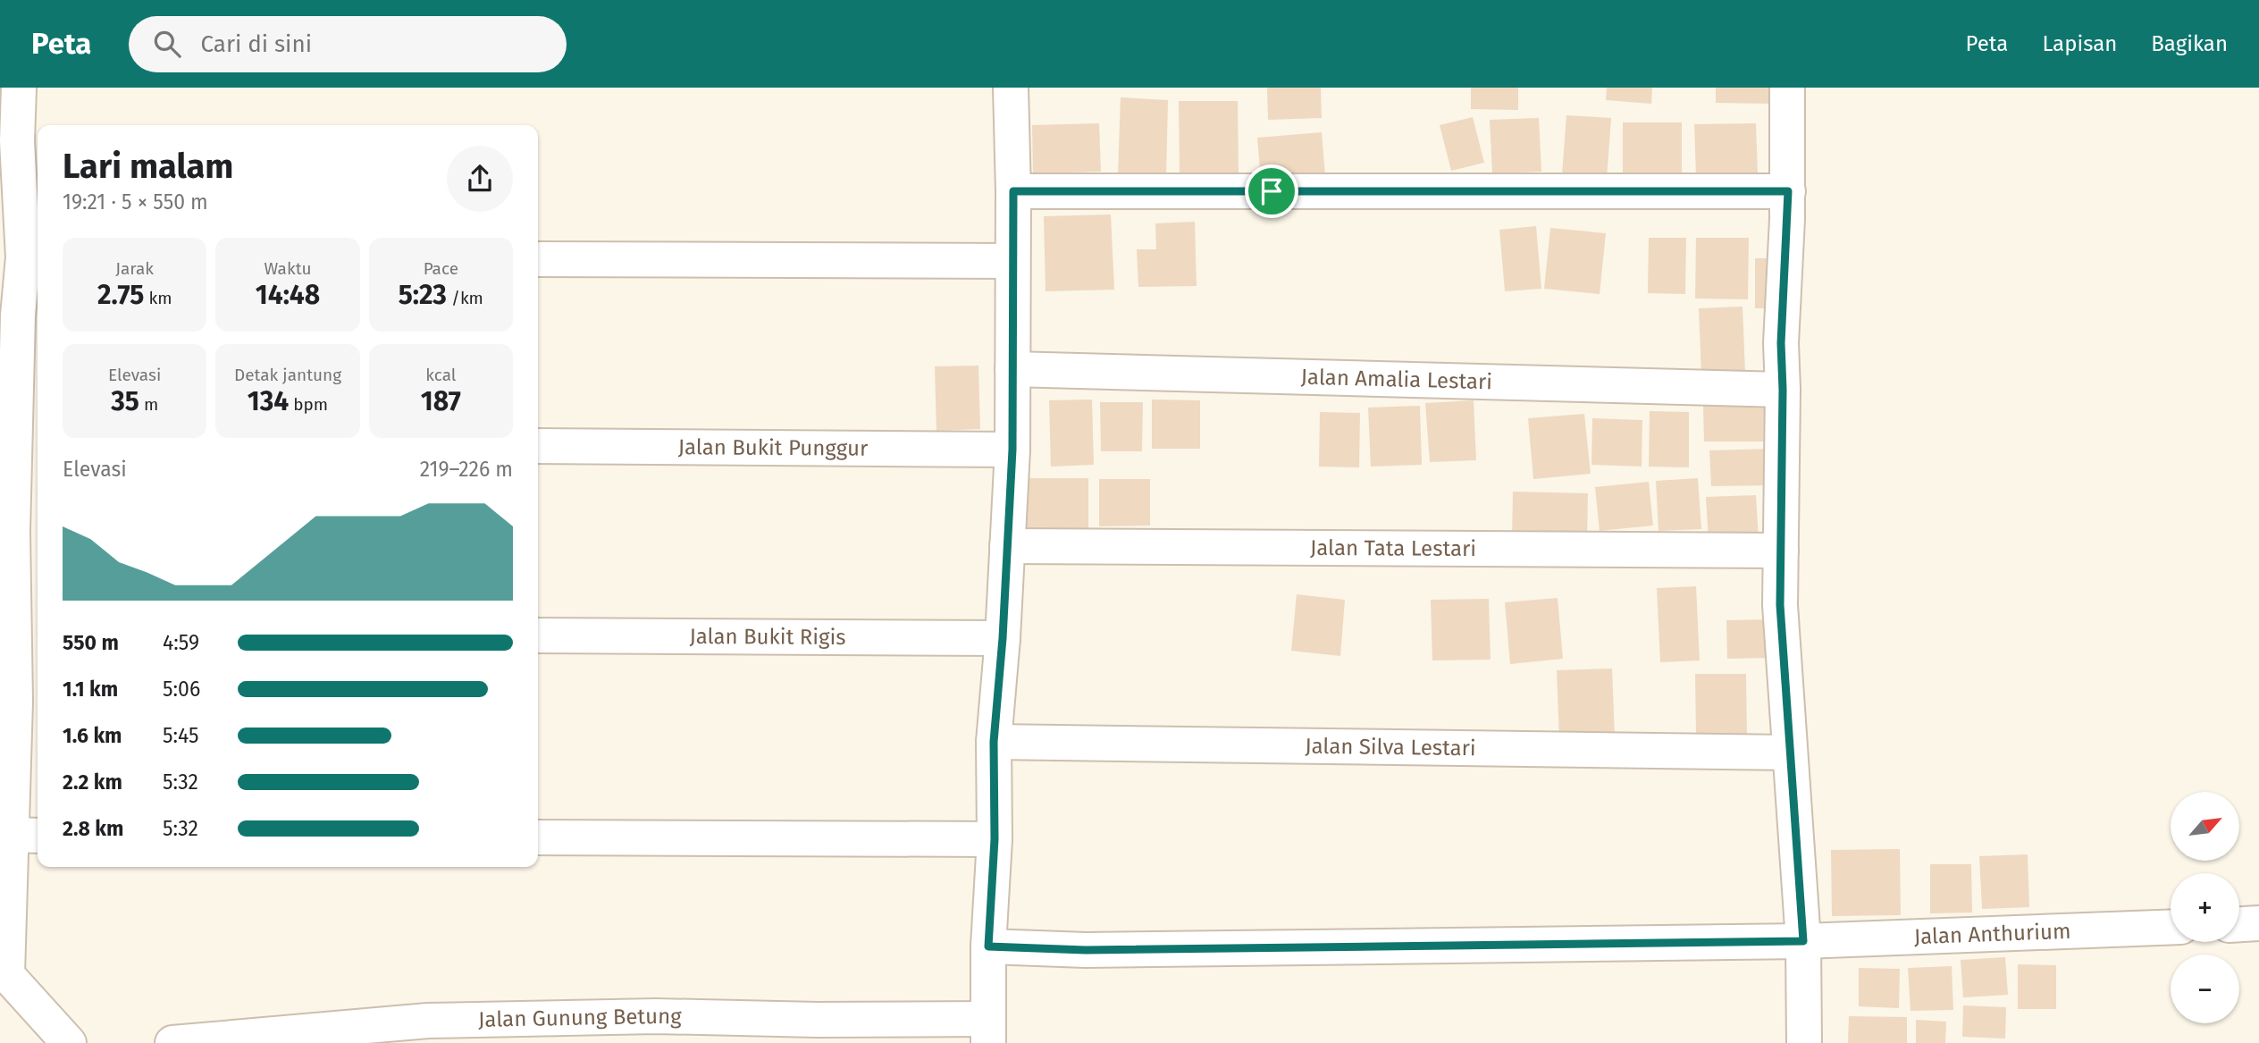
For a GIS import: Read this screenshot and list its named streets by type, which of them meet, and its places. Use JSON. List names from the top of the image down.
{
  "streets": {
    "street": [
      "Jalan Amalia Lestari",
      "Jalan Bukit Punggur",
      "Jalan Tata Lestari",
      "Jalan Bukit Rigis",
      "Jalan Silva Lestari",
      "Jalan Anthurium",
      "Jalan Gunung Betung"
    ]
  },
  "north": "top right",
  "page": {
    "header": "Peta",
    "search": "Cari di sini",
    "nav": ["Peta", "Lapisan", "Bagikan"],
    "heading": ["Lari malam", "19:21 · 5 × 550 m"],
    "stats": [
      ["Jarak", "2.75 km"],
      ["Waktu", "14:48"],
      ["Pace", "5:23 /km"],
      ["Elevasi", "35 m"],
      ["Detak jantung", "134 bpm"],
      ["kcal", "187"]
    ],
    "chart": ["Elevasi", "219–226 m"],
    "list": [
      {
        "name": "550 m",
        "note": "4:59"
      },
      {
        "name": "1.1 km",
        "note": "5:06"
      },
      {
        "name": "1.6 km",
        "note": "5:45"
      },
      {
        "name": "2.2 km",
        "note": "5:32"
      },
      {
        "name": "2.8 km",
        "note": "5:32"
      }
    ],
    "map_buttons": ["+", "−"]
  }
}
